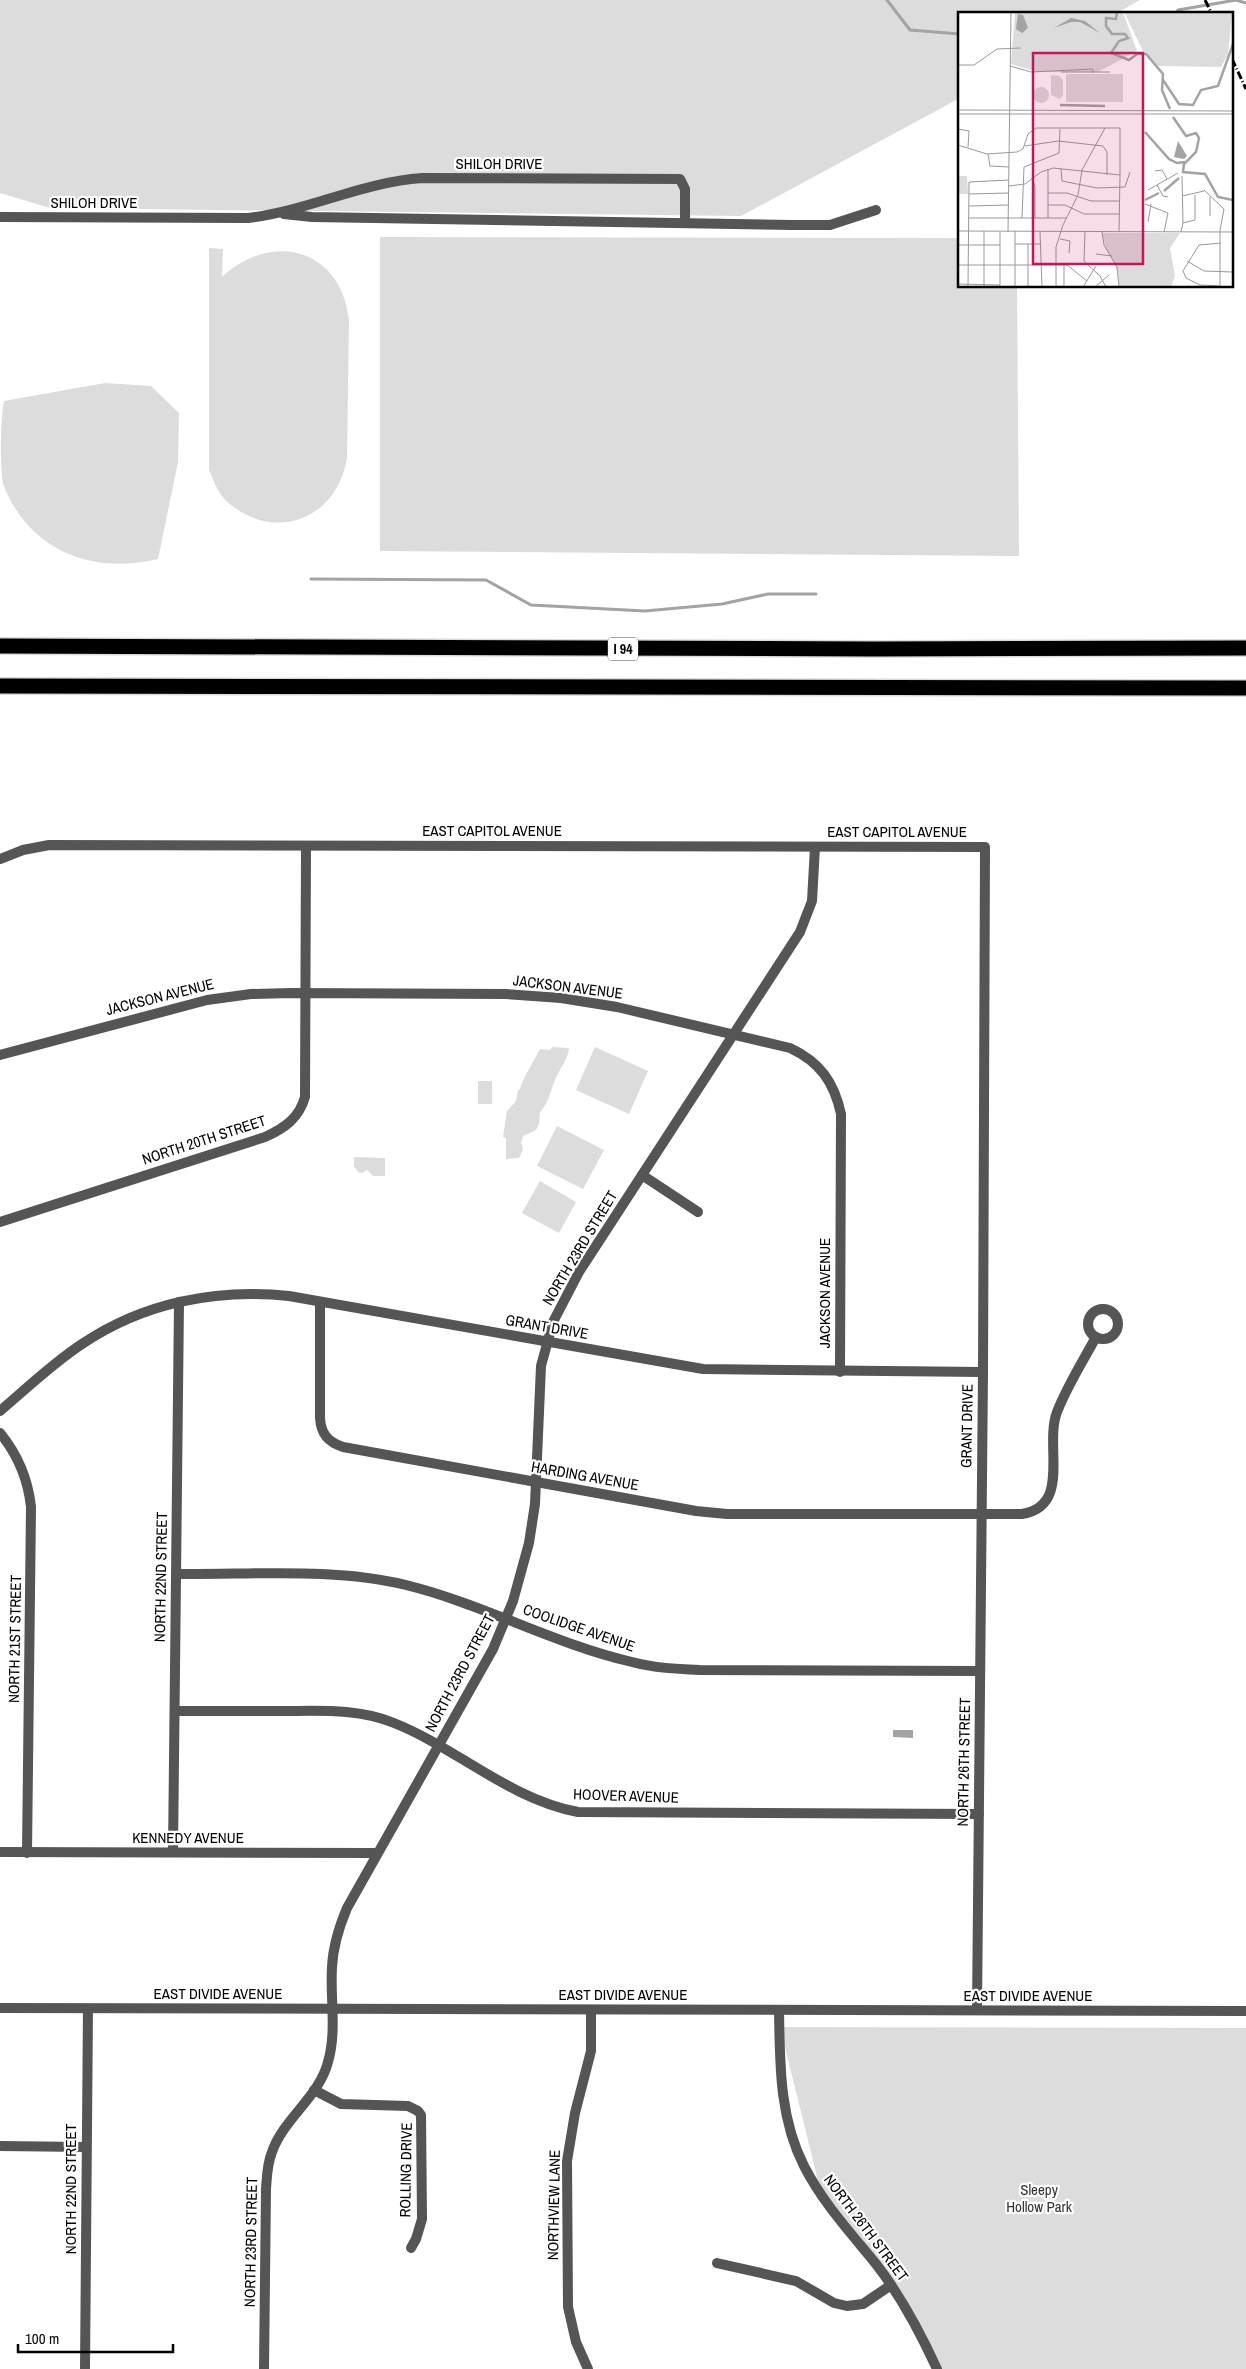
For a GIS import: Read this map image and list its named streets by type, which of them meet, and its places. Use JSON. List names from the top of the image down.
{
  "streets": {
    "highway": ["I 94"],
    "street": [
      "SHILOH DRIVE",
      "EAST CAPITOL AVENUE",
      "JACKSON AVENUE",
      "NORTH 20TH STREET",
      "NORTH 23RD STREET",
      "GRANT DRIVE",
      "HARDING AVENUE",
      "NORTH 22ND STREET",
      "COOLIDGE AVENUE",
      "NORTH 21ST STREET",
      "NORTH 26TH STREET",
      "HOOVER AVENUE",
      "KENNEDY AVENUE",
      "EAST DIVIDE AVENUE",
      "ROLLING DRIVE",
      "NORTHVIEW LANE"
    ]
  },
  "crossings": [
    ["EAST CAPITOL AVENUE", "NORTH 20TH STREET"],
    ["EAST CAPITOL AVENUE", "NORTH 23RD STREET"],
    ["EAST CAPITOL AVENUE", "GRANT DRIVE"],
    ["JACKSON AVENUE", "NORTH 20TH STREET"],
    ["JACKSON AVENUE", "NORTH 23RD STREET"],
    ["JACKSON AVENUE", "GRANT DRIVE"],
    ["NORTH 23RD STREET", "GRANT DRIVE"],
    ["NORTH 23RD STREET", "HARDING AVENUE"],
    ["NORTH 23RD STREET", "COOLIDGE AVENUE"],
    ["NORTH 23RD STREET", "HOOVER AVENUE"],
    ["NORTH 23RD STREET", "KENNEDY AVENUE"],
    ["NORTH 23RD STREET", "EAST DIVIDE AVENUE"],
    ["NORTH 23RD STREET", "ROLLING DRIVE"],
    ["GRANT DRIVE", "HARDING AVENUE"],
    ["GRANT DRIVE", "NORTH 22ND STREET"],
    ["GRANT DRIVE", "NORTH 26TH STREET"],
    ["HARDING AVENUE", "NORTH 26TH STREET"],
    ["NORTH 22ND STREET", "COOLIDGE AVENUE"],
    ["NORTH 22ND STREET", "HOOVER AVENUE"],
    ["NORTH 22ND STREET", "KENNEDY AVENUE"],
    ["NORTH 22ND STREET", "EAST DIVIDE AVENUE"],
    ["COOLIDGE AVENUE", "NORTH 26TH STREET"],
    ["NORTH 21ST STREET", "KENNEDY AVENUE"],
    ["NORTH 26TH STREET", "HOOVER AVENUE"],
    ["NORTH 26TH STREET", "EAST DIVIDE AVENUE"],
    ["EAST DIVIDE AVENUE", "NORTHVIEW LANE"]
  ],
  "parks": ["Sleepy Hollow Park"],
  "scale_bar": "100 m"
}
